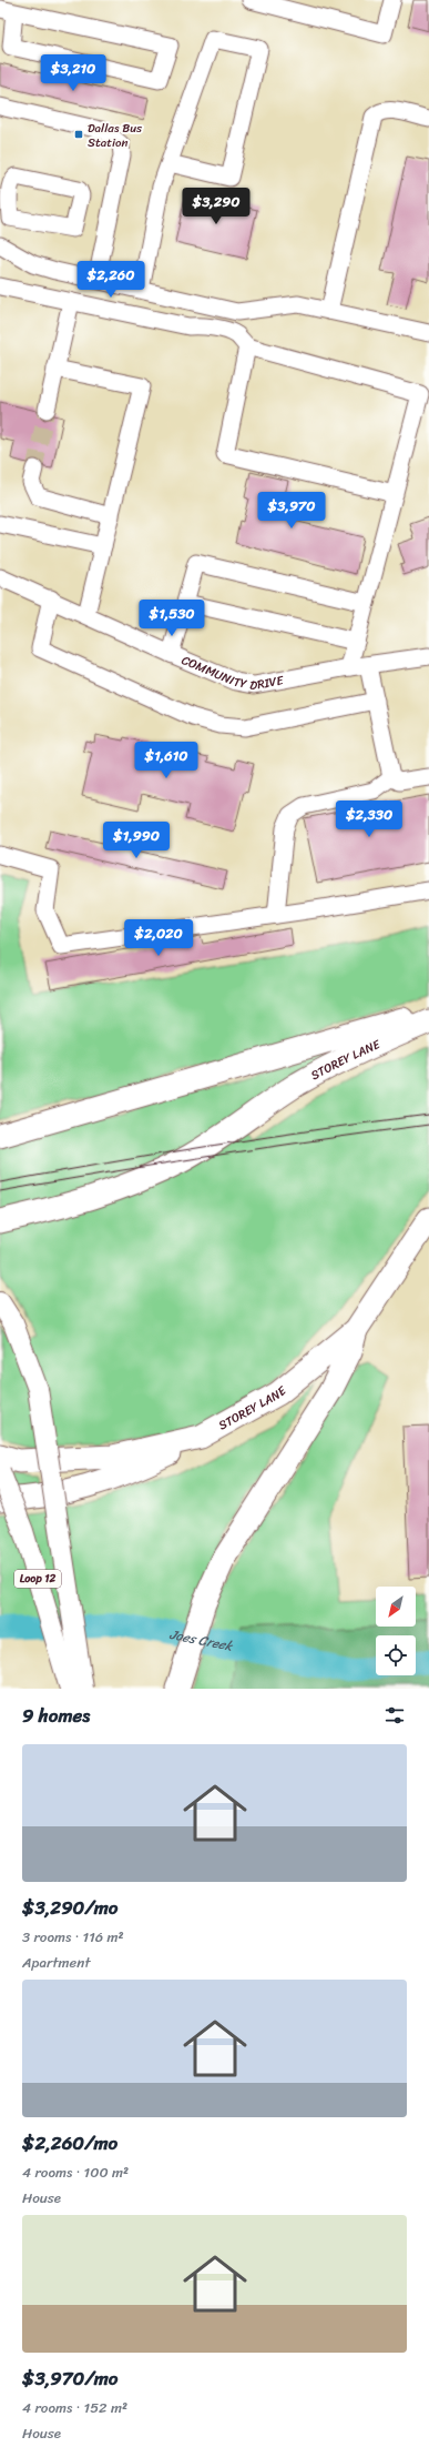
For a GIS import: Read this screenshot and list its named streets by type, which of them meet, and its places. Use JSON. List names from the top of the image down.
{
  "streets": {
    "highway": ["STOREY LANE"],
    "main road": ["Loop 12"],
    "street": ["COMMUNITY DRIVE"]
  },
  "water": ["Joes Creek"],
  "places": {
    "transit": ["Dallas Bus Station"]
  },
  "north": "bottom left",
  "page": {
    "price": [
      "$3,210",
      "$3,290",
      "$2,260",
      "$3,970",
      "$1,530",
      "$1,610",
      "$2,330",
      "$1,990",
      "$2,020"
    ],
    "heading": "9 homes",
    "list": [
      {
        "name": "$3,290/mo",
        "note": "3 rooms · 116 m² · Apartment"
      },
      {
        "name": "$2,260/mo",
        "note": "4 rooms · 100 m² · House"
      },
      {
        "name": "$3,970/mo",
        "note": "4 rooms · 152 m² · House"
      }
    ]
  }
}
